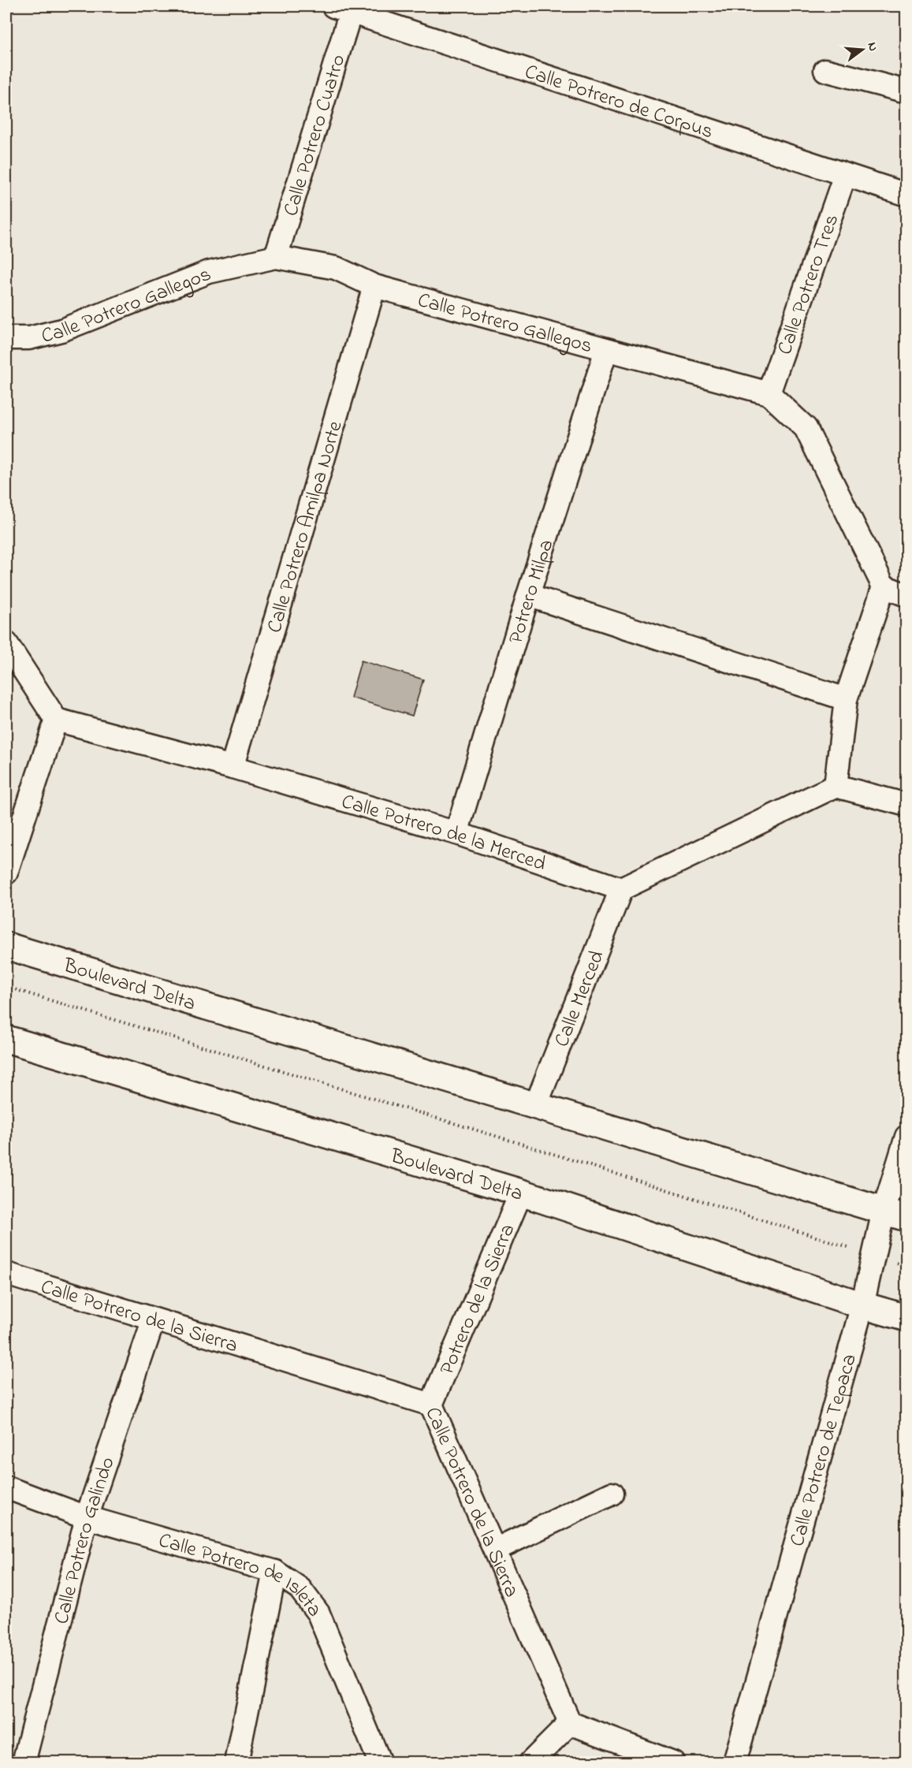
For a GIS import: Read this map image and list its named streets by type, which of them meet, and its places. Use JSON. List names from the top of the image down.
{
  "streets": {
    "main road": ["Boulevard Delta"],
    "street": [
      "Calle Potrero de Corpus",
      "Calle Potrero Cuatro",
      "Calle Potrero Tres",
      "Calle Potrero Gallegos",
      "Calle Potrero Amilpa Norte",
      "Potrero Milpa",
      "Calle Potrero de la Merced",
      "Calle Merced",
      "Potrero de la Sierra",
      "Calle Potrero de la Sierra",
      "Calle Potrero de Tepaca",
      "Calle Potrero Galindo",
      "Calle Potrero de Isleta"
    ]
  },
  "crossings": [
    ["Calle Potrero de Corpus", "Calle Potrero Cuatro"],
    ["Calle Potrero de Corpus", "Calle Potrero Tres"],
    ["Calle Potrero Cuatro", "Calle Potrero Gallegos"],
    ["Calle Potrero Tres", "Calle Potrero Gallegos"],
    ["Calle Potrero Gallegos", "Calle Potrero Amilpa Norte"],
    ["Calle Potrero Gallegos", "Potrero Milpa"],
    ["Calle Potrero Amilpa Norte", "Calle Potrero de la Merced"],
    ["Potrero Milpa", "Calle Potrero de la Merced"],
    ["Calle Potrero de la Merced", "Calle Merced"],
    ["Boulevard Delta", "Calle Merced"],
    ["Boulevard Delta", "Potrero de la Sierra"],
    ["Boulevard Delta", "Calle Potrero de Tepaca"],
    ["Potrero de la Sierra", "Calle Potrero de la Sierra"],
    ["Calle Potrero de la Sierra", "Calle Potrero Galindo"],
    ["Calle Potrero Galindo", "Calle Potrero de Isleta"]
  ],
  "north": "right"
}
